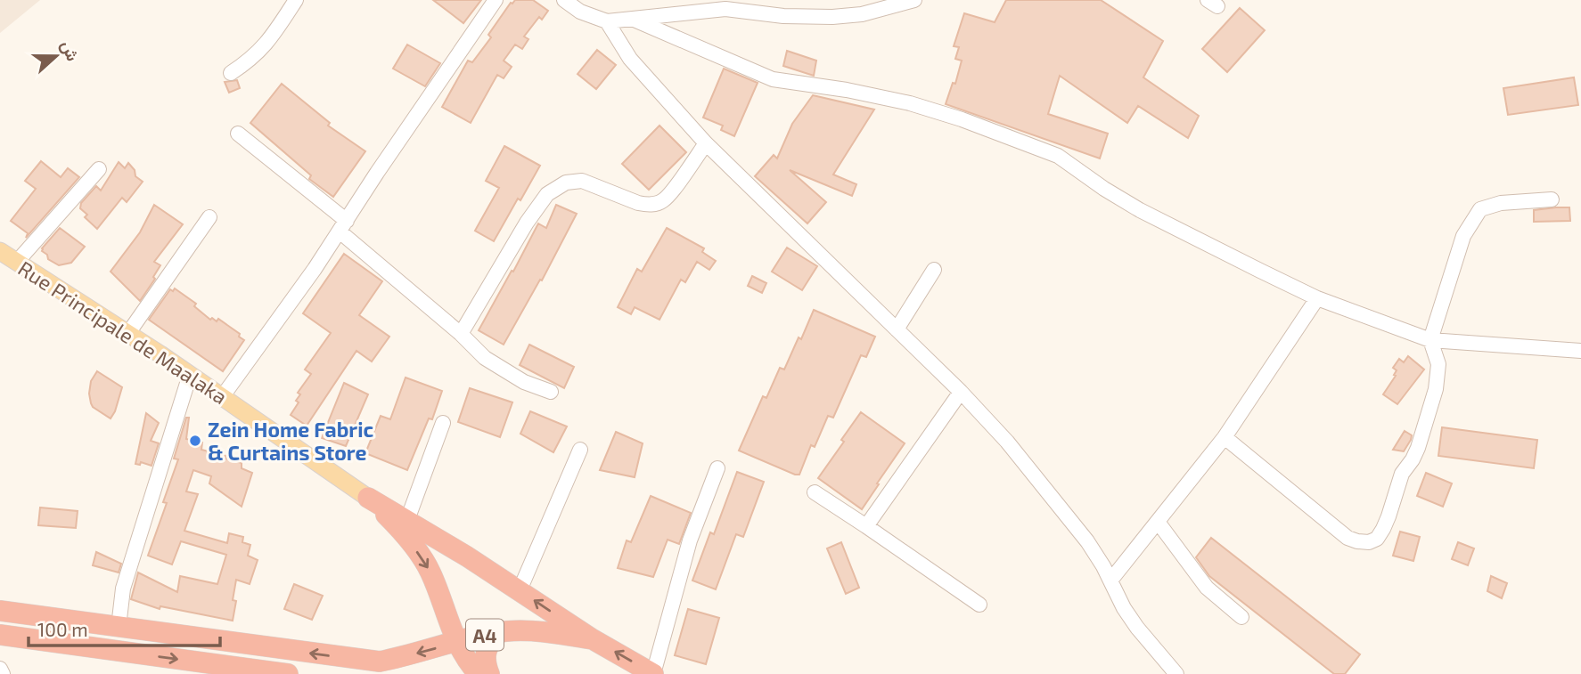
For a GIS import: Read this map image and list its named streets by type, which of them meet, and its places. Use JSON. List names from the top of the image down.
{
  "streets": {
    "highway": ["A4"],
    "main road": ["Rue Principale de Maalaka"]
  },
  "places": ["Zein Home Fabric & Curtains Store"],
  "scale_bar": "100 m",
  "north": "right"
}
